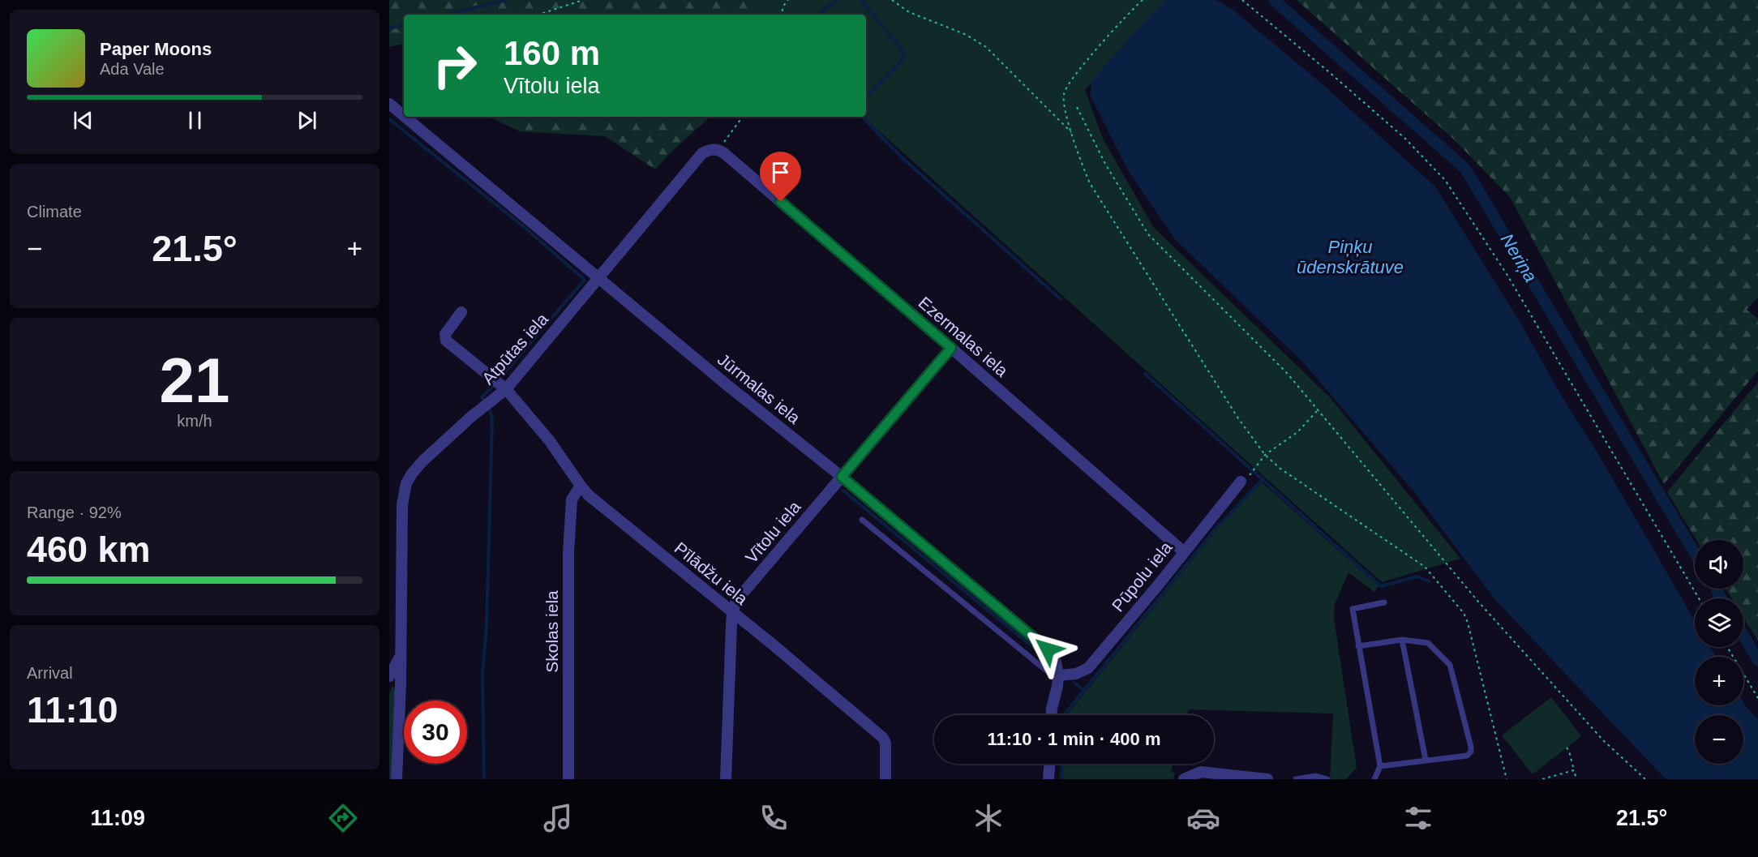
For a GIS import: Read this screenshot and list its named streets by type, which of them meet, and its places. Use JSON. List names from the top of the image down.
{
  "streets": {
    "street": [
      "Ezermalas iela",
      "Atpūtas iela",
      "Jūrmalas iela",
      "Vītolu iela",
      "Pīlādžu iela",
      "Pūpolu iela",
      "Skolas iela"
    ]
  },
  "crossings": [
    ["Ezermalas iela", "Atpūtas iela"],
    ["Ezermalas iela", "Vītolu iela"],
    ["Ezermalas iela", "Pūpolu iela"],
    ["Atpūtas iela", "Jūrmalas iela"],
    ["Atpūtas iela", "Pīlādžu iela"],
    ["Jūrmalas iela", "Vītolu iela"],
    ["Jūrmalas iela", "Pūpolu iela"],
    ["Vītolu iela", "Pīlādžu iela"],
    ["Pīlādžu iela", "Skolas iela"]
  ],
  "water": ["Piņķu ūdenskrātuve", "Neriņa"],
  "page": {
    "turn": ["160 m", "Vītolu iela"],
    "song": ["Paper Moons", "Ada Vale"],
    "tile": [
      "Climate",
      ["21", "km/h"],
      ["Range · 92%", "460 km"],
      ["Arrival", "11:10"]
    ],
    "heat": ["−", "21.5°", "+"],
    "map_buttons": ["+", "−"],
    "limit": "30",
    "trip": "11:10 · 1 min · 400 m",
    "tabs": ["11:09", "21.5°"]
  }
}
